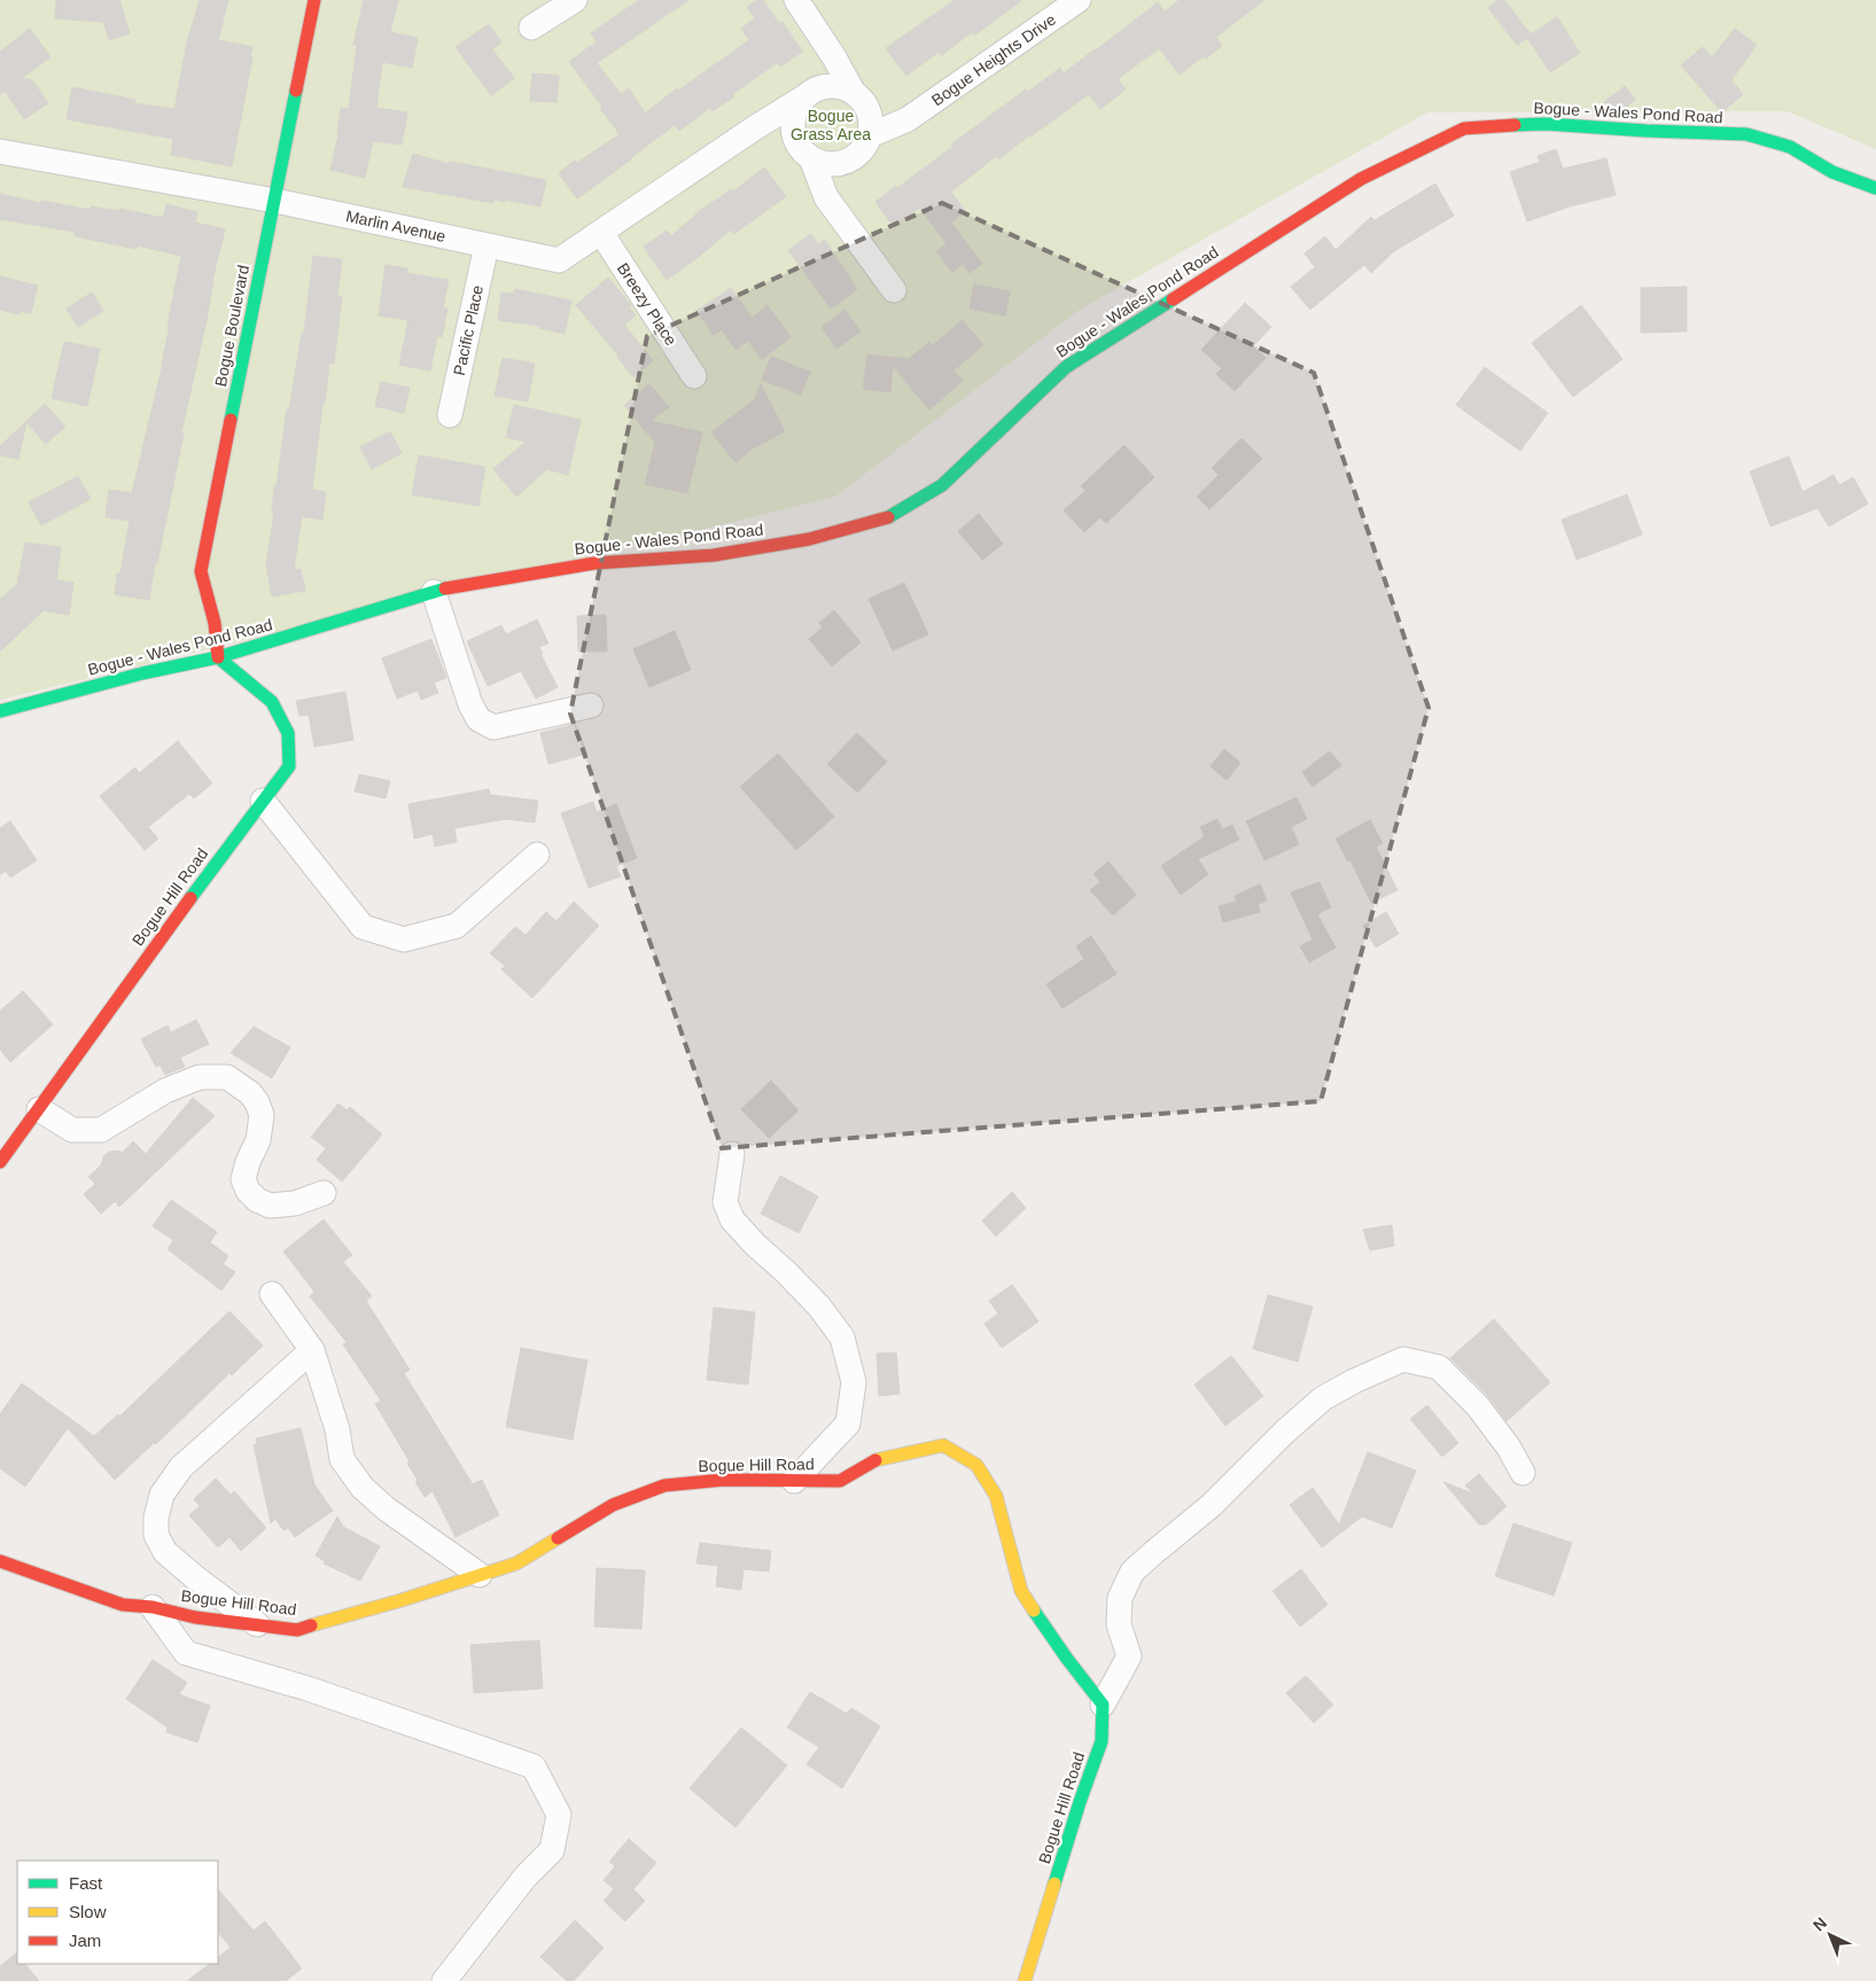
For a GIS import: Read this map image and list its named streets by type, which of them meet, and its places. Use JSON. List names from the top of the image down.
{
  "streets": {
    "street": [
      "Bogue Heights Drive",
      "Bogue - Wales Pond Road",
      "Marlin Avenue",
      "Breezy Place",
      "Bogue Boulevard",
      "Pacific Place",
      "Bogue Hill Road"
    ]
  },
  "crossings": [
    ["Bogue Heights Drive", "Marlin Avenue"],
    ["Bogue - Wales Pond Road", "Bogue Boulevard"],
    ["Bogue - Wales Pond Road", "Bogue Hill Road"],
    ["Marlin Avenue", "Breezy Place"],
    ["Marlin Avenue", "Bogue Boulevard"],
    ["Marlin Avenue", "Pacific Place"],
    ["Bogue Boulevard", "Bogue Hill Road"]
  ],
  "parks": ["Bogue Grass Area"],
  "legend": ["Fast", "Slow", "Jam"],
  "north": "top left"
}
